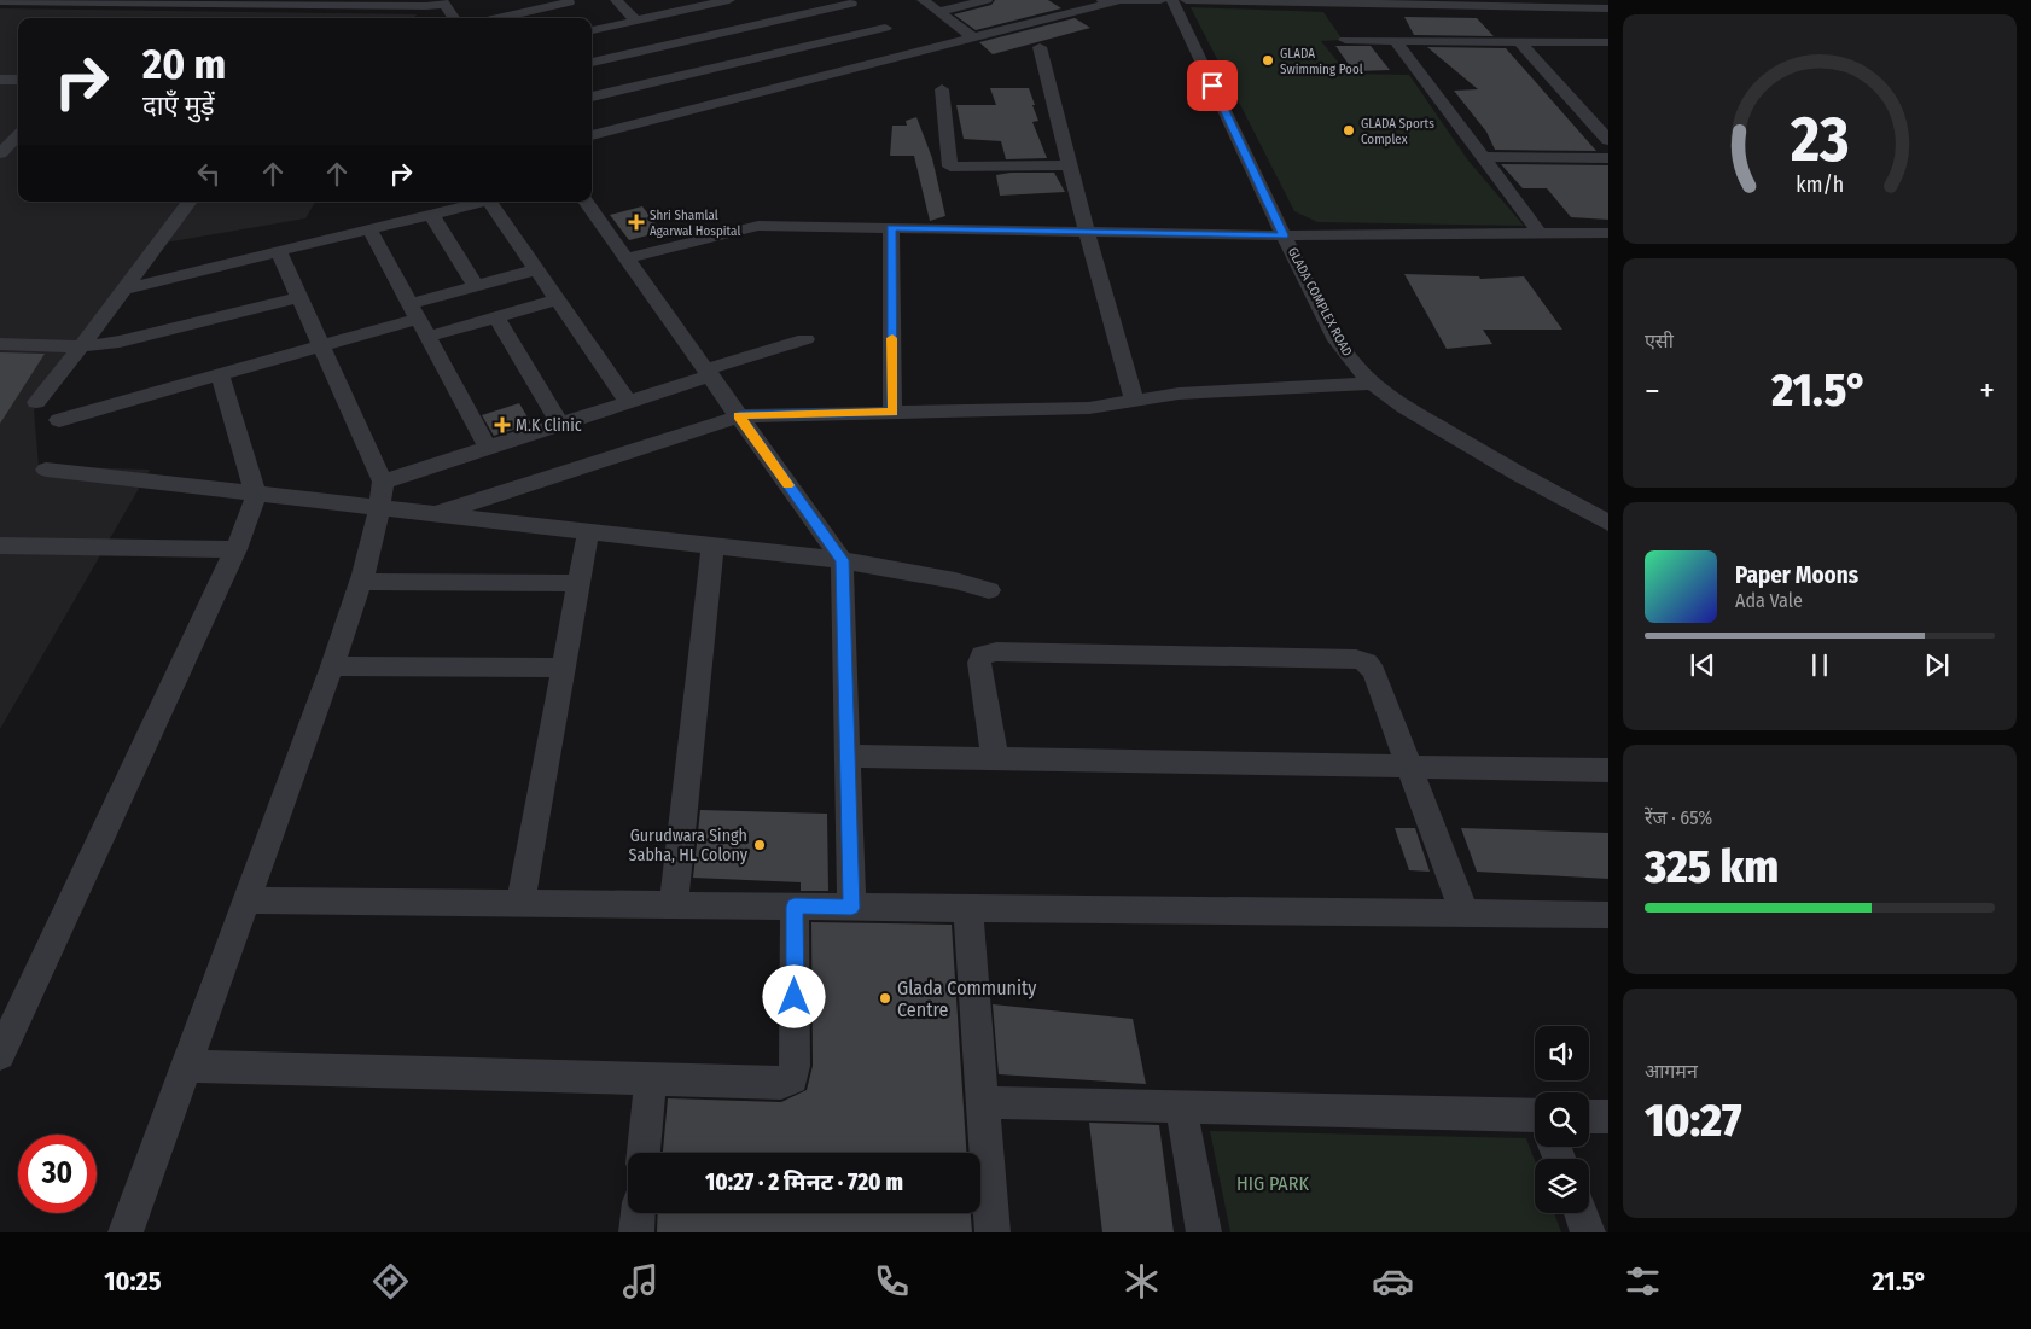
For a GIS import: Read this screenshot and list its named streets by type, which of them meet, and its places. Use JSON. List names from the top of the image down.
{
  "streets": {
    "street": ["GLADA COMPLEX ROAD"]
  },
  "parks": ["HIG PARK"],
  "places": {
    "other": [
      "GLADA Swimming Pool",
      "GLADA Sports Complex",
      "Gurudwara Singh Sabha, HL Colony",
      "Glada Community Centre"
    ],
    "health": ["Shri Shamlal Agarwal Hospital", "M.K Clinic"]
  },
  "page": {
    "turn": ["20 m", "दाएँ मुड़ें"],
    "tile": [
      "एसी",
      ["रेंज · 65%", "325 km"],
      ["आगमन", "10:27"]
    ],
    "heat": ["−", "21.5°", "+"],
    "song": ["Paper Moons", "Ada Vale"],
    "limit": "30",
    "trip": "10:27 · 2 मिनट · 720 m",
    "tabs": ["10:25", "21.5°"],
    "gauge": ["23", "km/h"]
  }
}
